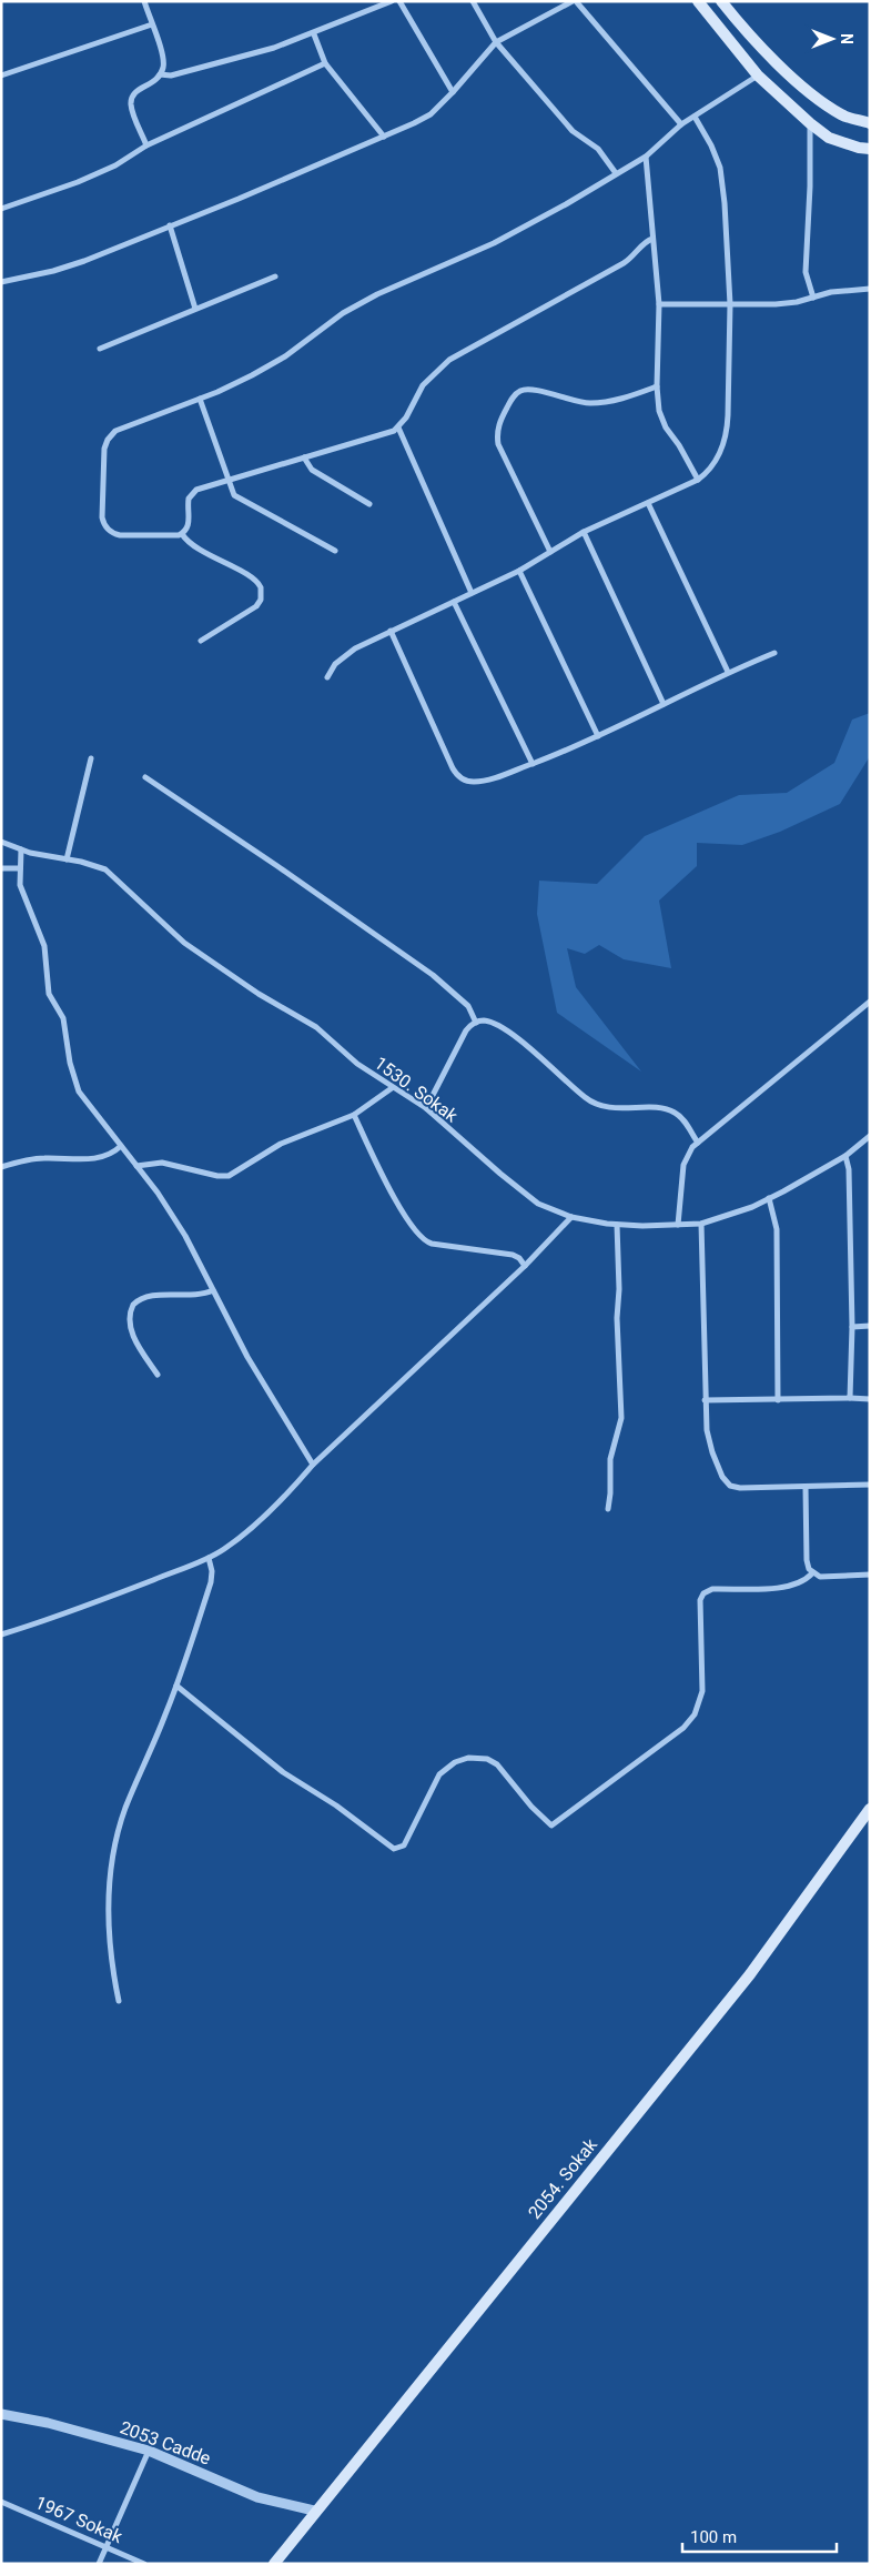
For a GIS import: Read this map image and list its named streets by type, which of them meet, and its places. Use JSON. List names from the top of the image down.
{
  "streets": {
    "main road": ["2054. Sokak"],
    "street": ["1530. Sokak", "2053 Cadde", "1967 Sokak"]
  },
  "crossings": [
    ["2054. Sokak", "2053 Cadde"]
  ],
  "scale_bar": "100 m",
  "north": "right"
}
